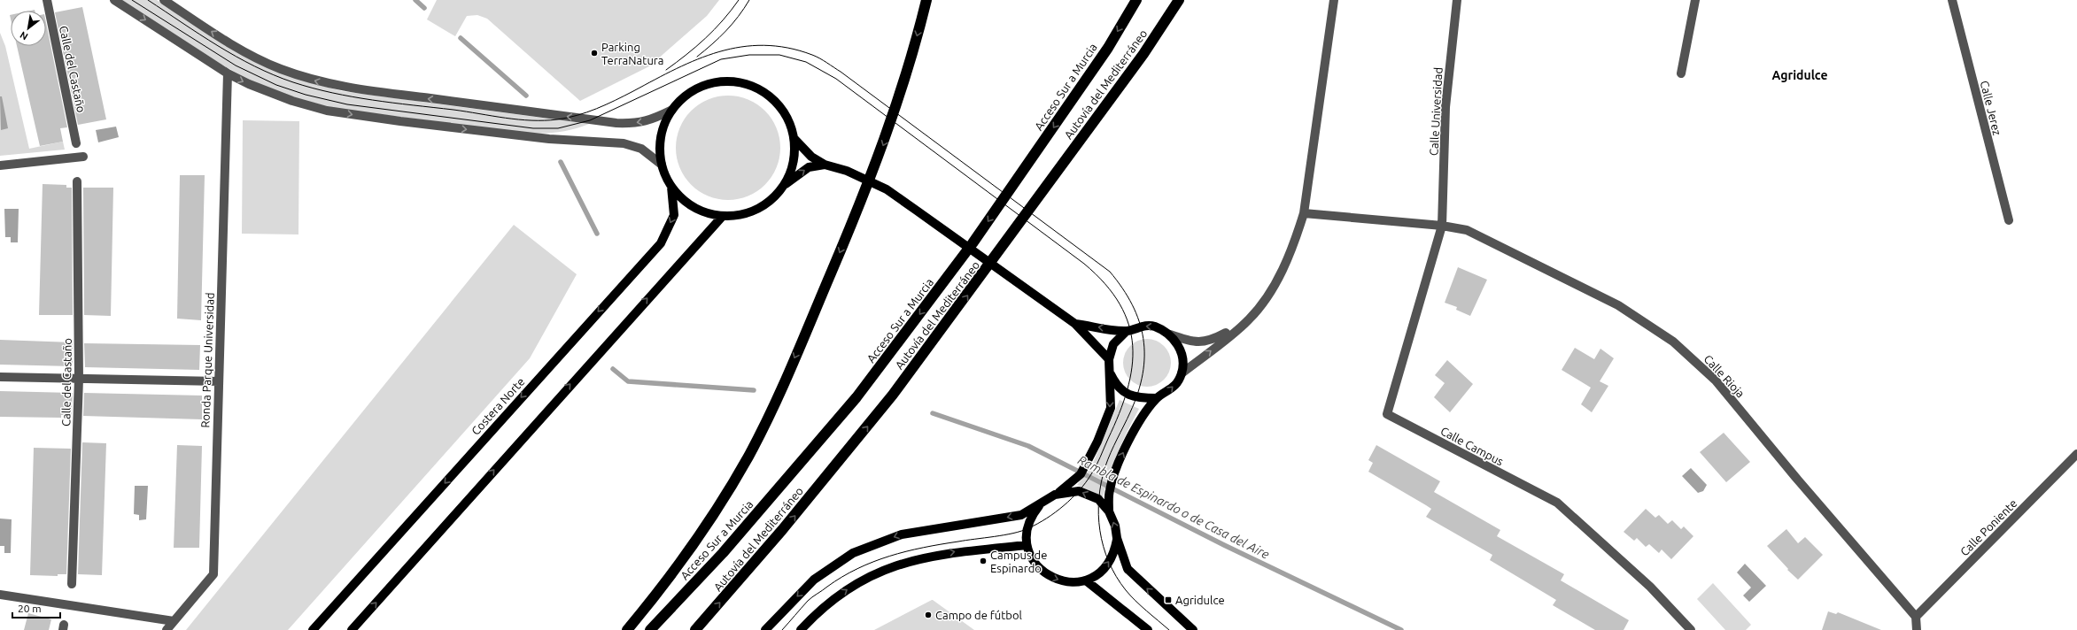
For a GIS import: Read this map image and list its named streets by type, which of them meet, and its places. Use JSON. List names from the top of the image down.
{
  "streets": {
    "highway": ["Autovía del Mediterráneo", "Acceso Sur a Murcia"],
    "main road": ["Costera Norte"],
    "street": [
      "Calle del Castaño",
      "Calle Jerez",
      "Calle Universidad",
      "Ronda Parque Universidad",
      "Calle Rioja",
      "Calle Campus",
      "Calle Poniente"
    ]
  },
  "crossings": [
    ["Calle Universidad", "Calle Rioja"],
    ["Calle Universidad", "Calle Campus"],
    ["Calle Rioja", "Calle Campus"],
    ["Calle Rioja", "Calle Poniente"]
  ],
  "districts": ["Agridulce"],
  "water": ["Rambla de Espinardo o de Casa del Aire"],
  "places": {
    "other": ["Parking TerraNatura", "Campus de Espinardo", "Campo de fútbol"],
    "transit": ["Agridulce"]
  },
  "scale_bar": "20 m",
  "north": "bottom left"
}
